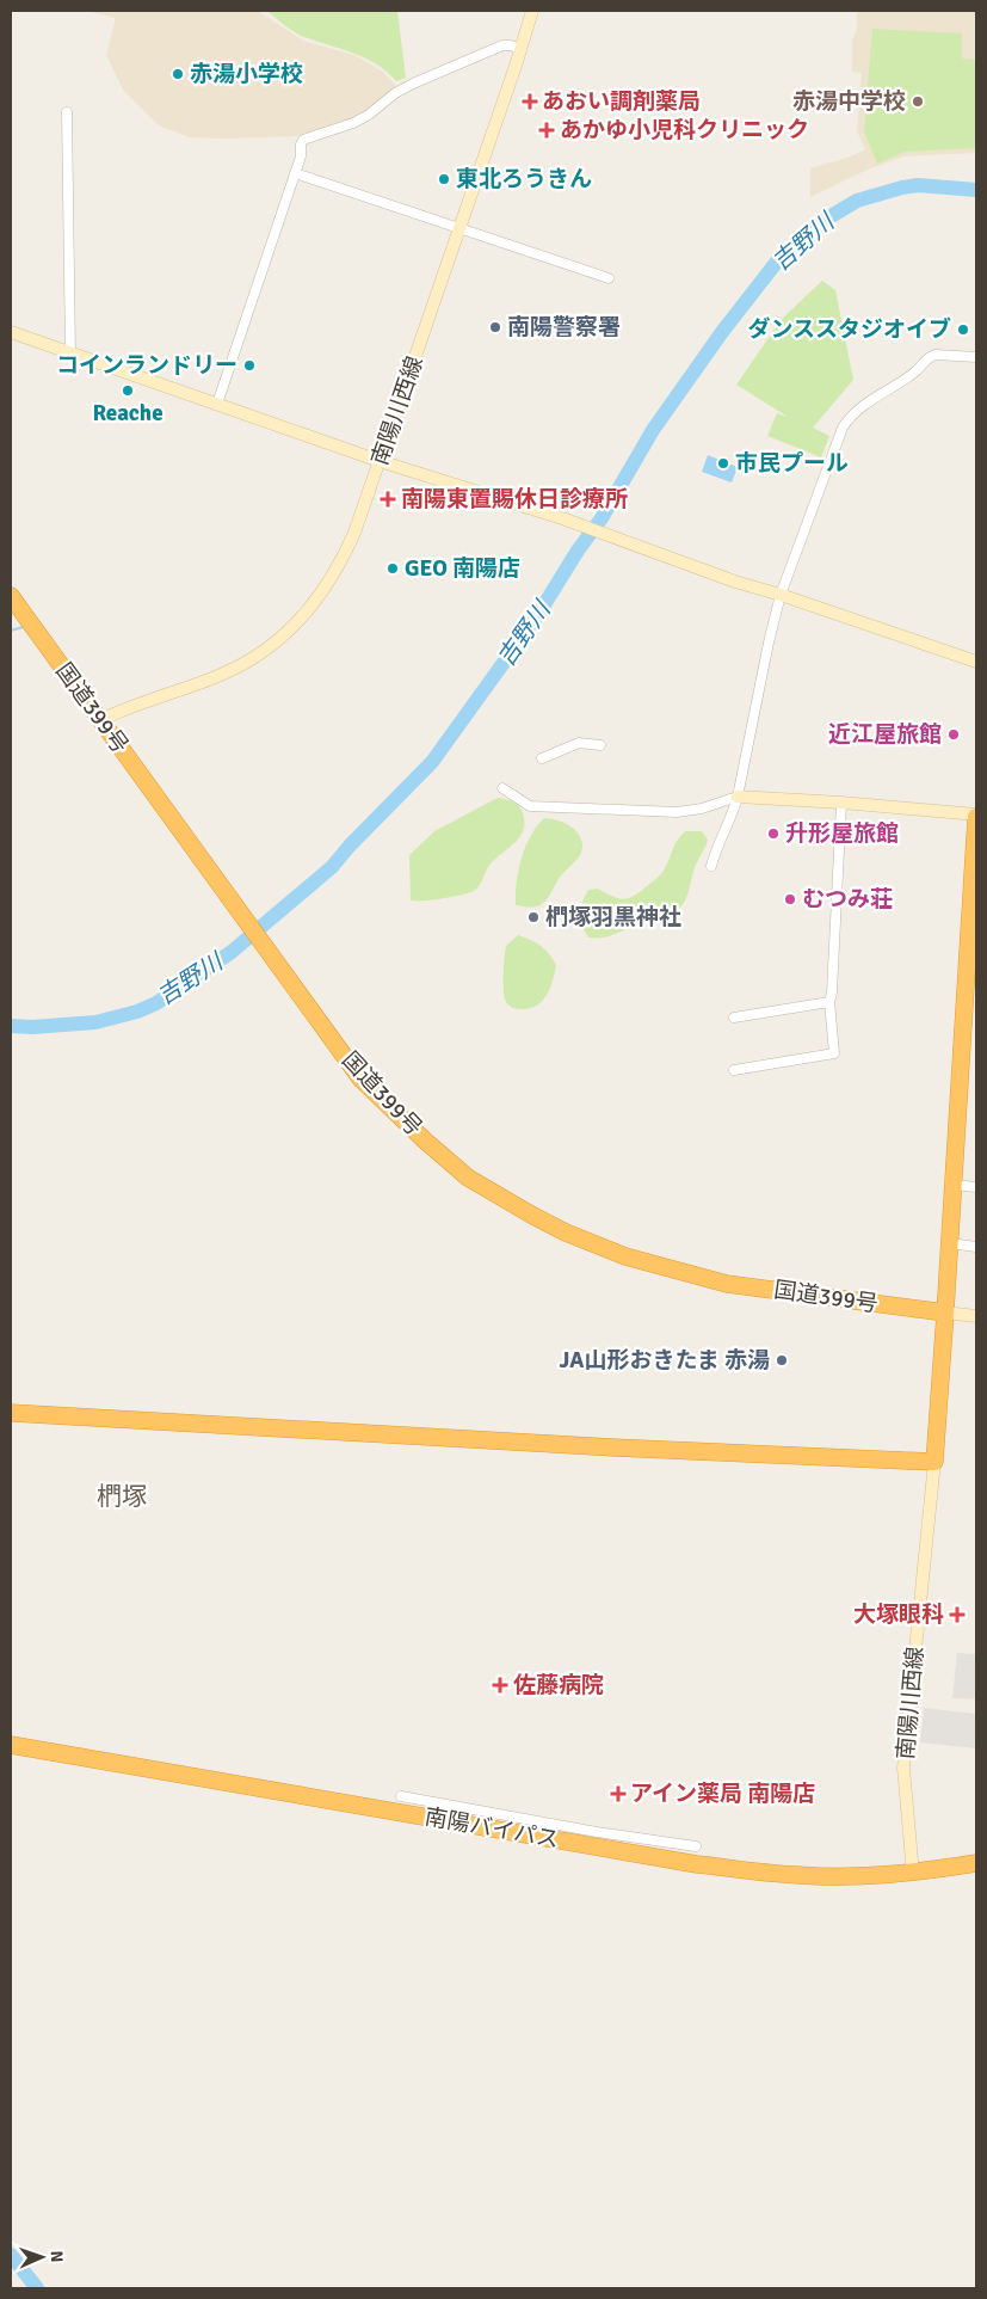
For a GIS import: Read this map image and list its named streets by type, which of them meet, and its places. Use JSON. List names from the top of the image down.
{
  "streets": {
    "highway": ["国道399号", "南陽バイパス"],
    "main road": ["南陽川西線"]
  },
  "crossings": [
    ["南陽川西線", "国道399号"],
    ["南陽川西線", "南陽バイパス"]
  ],
  "districts": ["椚塚"],
  "water": ["吉野川"],
  "places": {
    "other": [
      "赤湯小学校",
      "赤湯中学校",
      "東北ろうきん",
      "南陽警察署",
      "ダンススタジオイブ",
      "コインランドリー",
      "Reache",
      "市民プール",
      "GEO 南陽店",
      "近江屋旅館",
      "升形屋旅館",
      "むつみ荘",
      "椚塚羽黒神社",
      "JA山形おきたま 赤湯"
    ],
    "health": [
      "あおい調剤薬局",
      "あかゆ小児科クリニック",
      "南陽東置賜休日診療所",
      "大塚眼科",
      "佐藤病院",
      "アイン薬局 南陽店"
    ]
  },
  "north": "right"
}
